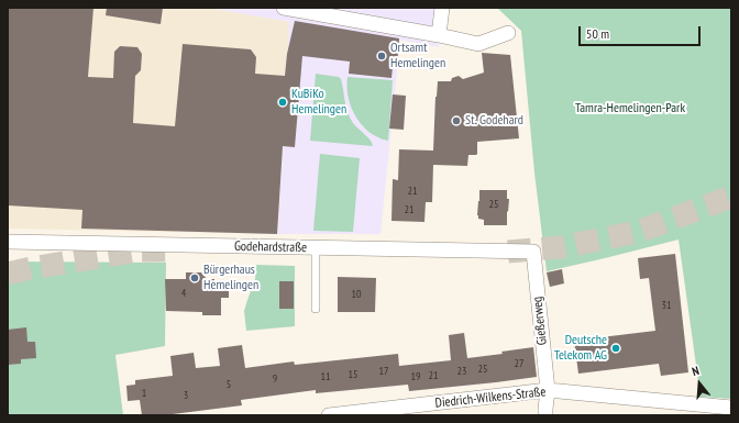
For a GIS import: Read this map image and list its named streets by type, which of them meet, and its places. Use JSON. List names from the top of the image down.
{
  "streets": {
    "street": ["Godehardstraße", "Gießerweg", "Diedrich-Wilkens-Straße"]
  },
  "crossings": [
    ["Godehardstraße", "Gießerweg"],
    ["Gießerweg", "Diedrich-Wilkens-Straße"]
  ],
  "parks": ["Tamra-Hemelingen-Park"],
  "places": [
    "Ortsamt Hemelingen",
    "KuBiKo Hemelingen",
    "St. Godehard",
    "Bürgerhaus Hemelingen",
    "Deutsche Telekom AG"
  ],
  "house_numbers": [
    "21",
    "25",
    "21",
    "4",
    "10",
    "31",
    "27",
    "25",
    "17",
    "23",
    "15",
    "21",
    "11",
    "19",
    "9",
    "5",
    "1",
    "3"
  ],
  "scale_bar": "50 m",
  "north": "top"
}
